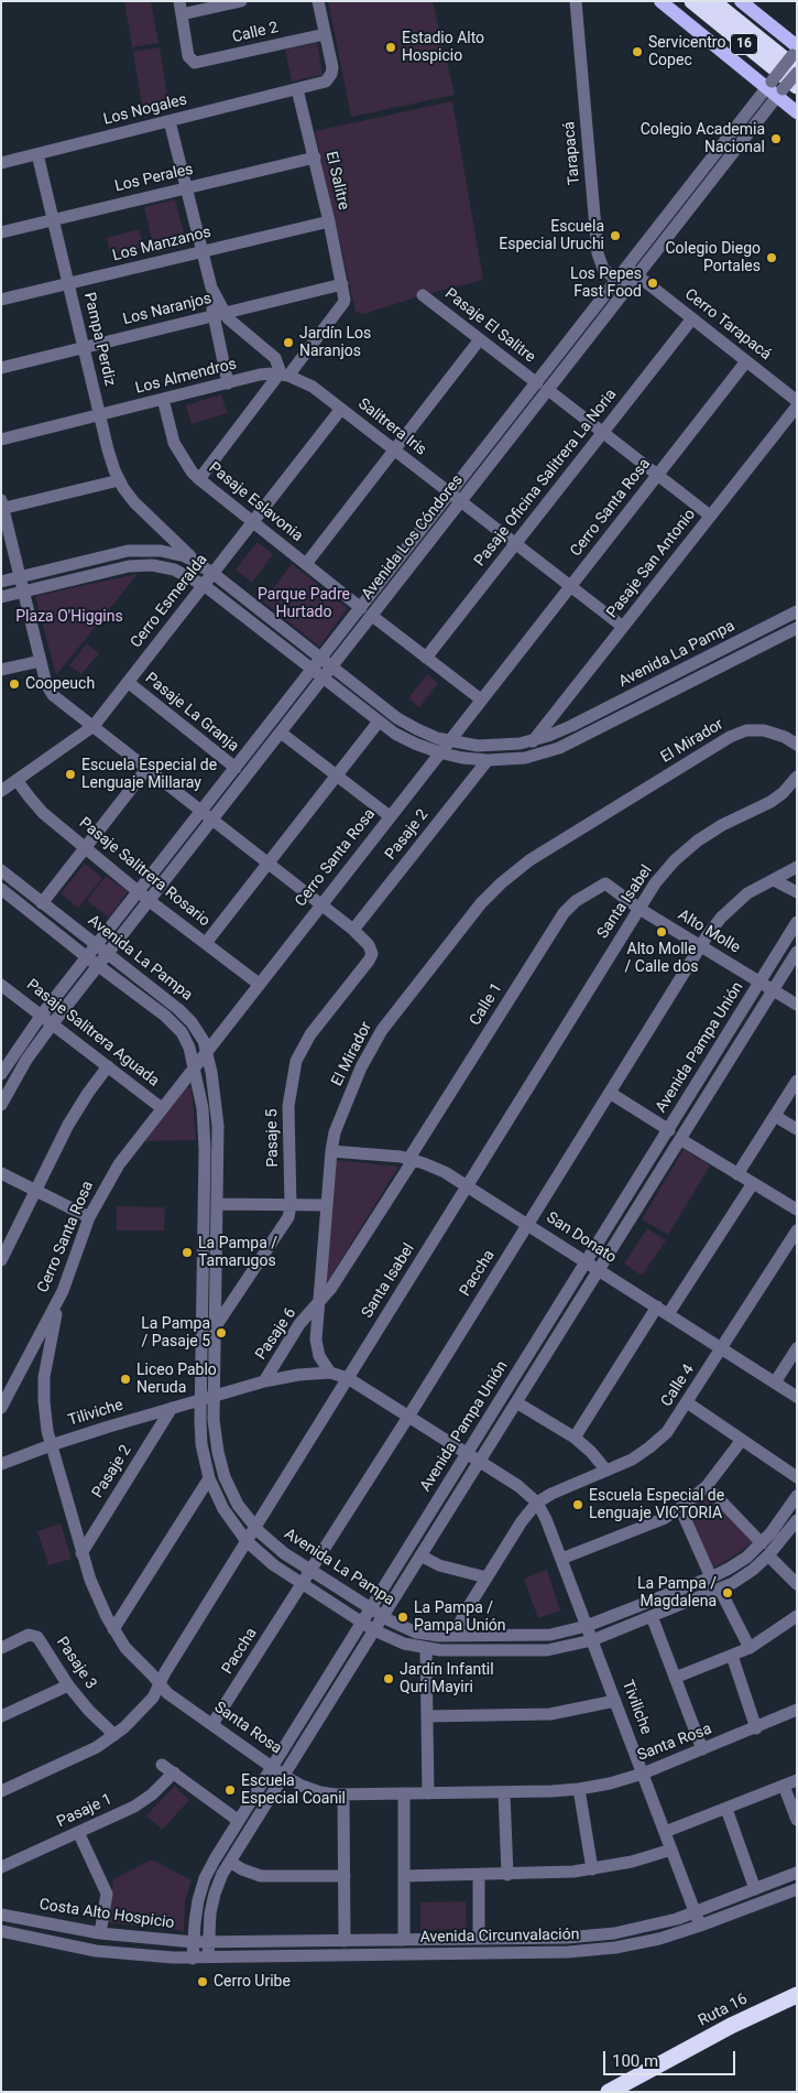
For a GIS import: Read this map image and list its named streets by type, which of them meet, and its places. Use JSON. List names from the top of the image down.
{
  "streets": {
    "highway": ["16", "Ruta 16"],
    "street": [
      "Calle 2",
      "Los Nogales",
      "Tarapacá",
      "Los Perales",
      "El Salitre",
      "Los Manzanos",
      "Los Naranjos",
      "Cerro Tarapacá",
      "Pasaje El Salitre",
      "Pampa Perdiz",
      "Los Almendros",
      "Salitrera Iris",
      "Pasaje Oficina Salitrera La Noria",
      "Pasaje Eslavonia",
      "Cerro Santa Rosa",
      "Avenida Los Cóndores",
      "Pasaje San Antonio",
      "Cerro Esmeralda",
      "Avenida La Pampa",
      "Pasaje La Granja",
      "El Mirador",
      "Pasaje 2",
      "Pasaje Salitrera Rosario",
      "Santa Isabel",
      "Alto Molle",
      "Calle 1",
      "Pasaje Salitrera Aguada",
      "Avenida Pampa Unión",
      "Pasaje 5",
      "San Donato",
      "Paccha",
      "Pasaje 6",
      "Calle 4",
      "Tiliviche",
      "Pasaje 3",
      "Tiviliche",
      "Santa Rosa",
      "Pasaje 1",
      "Costa Alto Hospicio",
      "Avenida Circunvalación"
    ]
  },
  "crossings": [
    ["16", "Avenida Los Cóndores"],
    ["Los Nogales", "El Salitre"],
    ["Los Nogales", "Pampa Perdiz"],
    ["Tarapacá", "Avenida Los Cóndores"],
    ["Los Perales", "El Salitre"],
    ["Los Perales", "Pampa Perdiz"],
    ["El Salitre", "Los Manzanos"],
    ["El Salitre", "Los Naranjos"],
    ["El Salitre", "Los Almendros"],
    ["El Salitre", "Pasaje Eslavonia"],
    ["Los Manzanos", "Pampa Perdiz"],
    ["Los Naranjos", "Pampa Perdiz"],
    ["Cerro Tarapacá", "Pasaje Oficina Salitrera La Noria"],
    ["Cerro Tarapacá", "Cerro Santa Rosa"],
    ["Cerro Tarapacá", "Avenida Los Cóndores"],
    ["Pasaje El Salitre", "Avenida Los Cóndores"],
    ["Pampa Perdiz", "Los Almendros"],
    ["Pampa Perdiz", "Avenida La Pampa"],
    ["Los Almendros", "Salitrera Iris"],
    ["Los Almendros", "Pasaje Eslavonia"],
    ["Salitrera Iris", "Avenida Los Cóndores"],
    ["Salitrera Iris", "Cerro Esmeralda"],
    ["Pasaje Eslavonia", "Avenida Los Cóndores"],
    ["Pasaje Eslavonia", "Cerro Esmeralda"],
    ["Cerro Santa Rosa", "Avenida La Pampa"],
    ["Cerro Santa Rosa", "Pasaje Salitrera Rosario"],
    ["Cerro Santa Rosa", "Pasaje Salitrera Aguada"],
    ["Cerro Santa Rosa", "Santa Rosa"],
    ["Avenida Los Cóndores", "Avenida La Pampa"],
    ["Avenida Los Cóndores", "Pasaje La Granja"],
    ["Avenida Los Cóndores", "Pasaje Salitrera Rosario"],
    ["Avenida Los Cóndores", "Pasaje Salitrera Aguada"],
    ["Pasaje San Antonio", "Avenida La Pampa"],
    ["Cerro Esmeralda", "Avenida La Pampa"],
    ["Cerro Esmeralda", "Pasaje La Granja"],
    ["Cerro Esmeralda", "Pasaje Salitrera Rosario"],
    ["Avenida La Pampa", "Pasaje 2"],
    ["Avenida La Pampa", "Santa Isabel"],
    ["Avenida La Pampa", "Avenida Pampa Unión"],
    ["Avenida La Pampa", "Pasaje 5"],
    ["Avenida La Pampa", "Paccha"],
    ["Avenida La Pampa", "Tiliviche"],
    ["Avenida La Pampa", "Tiviliche"],
    ["El Mirador", "Calle 1"],
    ["El Mirador", "San Donato"],
    ["El Mirador", "Pasaje 6"],
    ["El Mirador", "Tiliviche"],
    ["Pasaje 2", "Pasaje 5"],
    ["Pasaje 2", "Tiliviche"],
    ["Pasaje 2", "Santa Rosa"],
    ["Santa Isabel", "Alto Molle"],
    ["Santa Isabel", "San Donato"],
    ["Santa Isabel", "Pasaje 3"],
    ["Santa Isabel", "Santa Rosa"],
    ["Alto Molle", "Calle 1"],
    ["Alto Molle", "Avenida Pampa Unión"],
    ["Alto Molle", "Paccha"],
    ["Calle 1", "San Donato"],
    ["Calle 1", "Pasaje 6"],
    ["Avenida Pampa Unión", "San Donato"],
    ["Avenida Pampa Unión", "Santa Rosa"],
    ["Avenida Pampa Unión", "Costa Alto Hospicio"],
    ["Avenida Pampa Unión", "Avenida Circunvalación"],
    ["San Donato", "Paccha"],
    ["San Donato", "Calle 4"],
    ["Paccha", "Santa Rosa"],
    ["Pasaje 6", "Tiliviche"],
    ["Calle 4", "Tiviliche"],
    ["Tiliviche", "Santa Rosa"],
    ["Tiviliche", "Santa Rosa"],
    ["Tiviliche", "Avenida Circunvalación"],
    ["Costa Alto Hospicio", "Avenida Circunvalación"]
  ],
  "parks": ["Parque Padre Hurtado", "Plaza O'Higgins"],
  "places": [
    "Estadio Alto Hospicio",
    "Servicentro Copec",
    "Colegio Academia Nacional",
    "Escuela Especial Uruchi",
    "Colegio Diego Portales",
    "Los Pepes Fast Food",
    "Jardín Los Naranjos",
    "Coopeuch",
    "Escuela Especial de Lenguaje Millaray",
    "Alto Molle / Calle dos",
    "La Pampa / Tamarugos",
    "La Pampa / Pasaje 5",
    "Liceo Pablo Neruda",
    "Escuela Especial de Lenguaje VICTORIA",
    "La Pampa / Magdalena",
    "La Pampa / Pampa Unión",
    "Jardín Infantil Quri Mayiri",
    "Escuela Especial Coanil",
    "Cerro Uribe"
  ],
  "scale_bar": "100 m"
}
